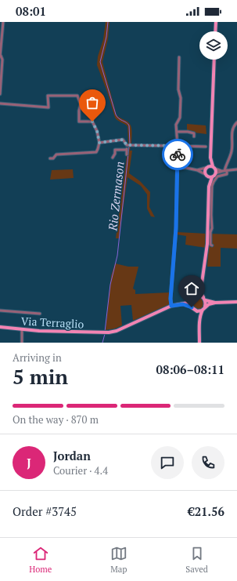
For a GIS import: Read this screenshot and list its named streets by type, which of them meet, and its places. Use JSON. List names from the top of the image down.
{
  "streets": {
    "main road": ["Via Terraglio"]
  },
  "water": ["Rio Zermason"],
  "page": {
    "status": "08:01",
    "heading": ["5 min", "Arriving in", "08:06–08:11"],
    "panel": [
      "Jordan",
      "Courier · 4.4",
      "Order #3745",
      "€21.56"
    ],
    "bar": "On the way · 870 m",
    "round": "J",
    "tabs": ["Home", "Map", "Saved"]
  }
}
